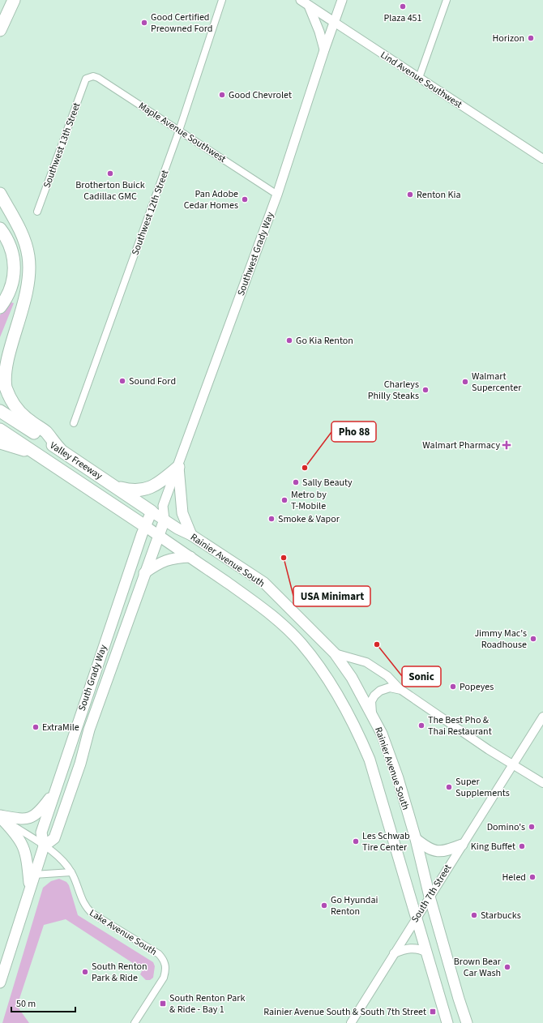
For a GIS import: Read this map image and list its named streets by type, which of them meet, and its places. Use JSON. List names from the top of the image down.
{
  "streets": {
    "highway": ["Valley Freeway"],
    "main road": [
      "Lind Avenue Southwest",
      "Southwest Grady Way",
      "Rainier Avenue South",
      "South Grady Way"
    ],
    "street": [
      "Maple Avenue Southwest",
      "Southwest 13th Street",
      "Southwest 12th Street",
      "South 7th Street",
      "Lake Avenue South"
    ]
  },
  "crossings": [
    ["Lind Avenue Southwest", "Southwest Grady Way"],
    ["Maple Avenue Southwest", "Southwest 13th Street"],
    ["Maple Avenue Southwest", "Southwest 12th Street"],
    ["Maple Avenue Southwest", "Southwest Grady Way"],
    ["Southwest Grady Way", "Rainier Avenue South"],
    ["Southwest Grady Way", "South Grady Way"],
    ["Valley Freeway", "Rainier Avenue South"],
    ["Valley Freeway", "South Grady Way"],
    ["Rainier Avenue South", "South Grady Way"],
    ["Rainier Avenue South", "South 7th Street"],
    ["South Grady Way", "Lake Avenue South"]
  ],
  "places": {
    "other": [
      "Plaza 451",
      "Good Certified Preowned Ford",
      "Horizon",
      "Good Chevrolet",
      "Brotherton Buick Cadillac GMC",
      "Renton Kia",
      "Pan Adobe Cedar Homes",
      "Go Kia Renton",
      "Sound Ford",
      "Walmart Supercenter",
      "Charleys Philly Steaks",
      "Pho 88",
      "Sally Beauty",
      "Metro by T-Mobile",
      "Smoke & Vapor",
      "USA Minimart",
      "Jimmy Mac's Roadhouse",
      "Sonic",
      "Popeyes",
      "The Best Pho & Thai Restaurant",
      "ExtraMile",
      "Super Supplements",
      "Domino's",
      "Les Schwab Tire Center",
      "King Buffet",
      "Heled",
      "Go Hyundai Renton",
      "Starbucks",
      "Brown Bear Car Wash",
      "South Renton Park & Ride"
    ],
    "health": ["Walmart Pharmacy"],
    "transit": ["South Renton Park & Ride - Bay 1", "Rainier Avenue South & South 7th Street"]
  },
  "scale_bar": "50 m"
}
